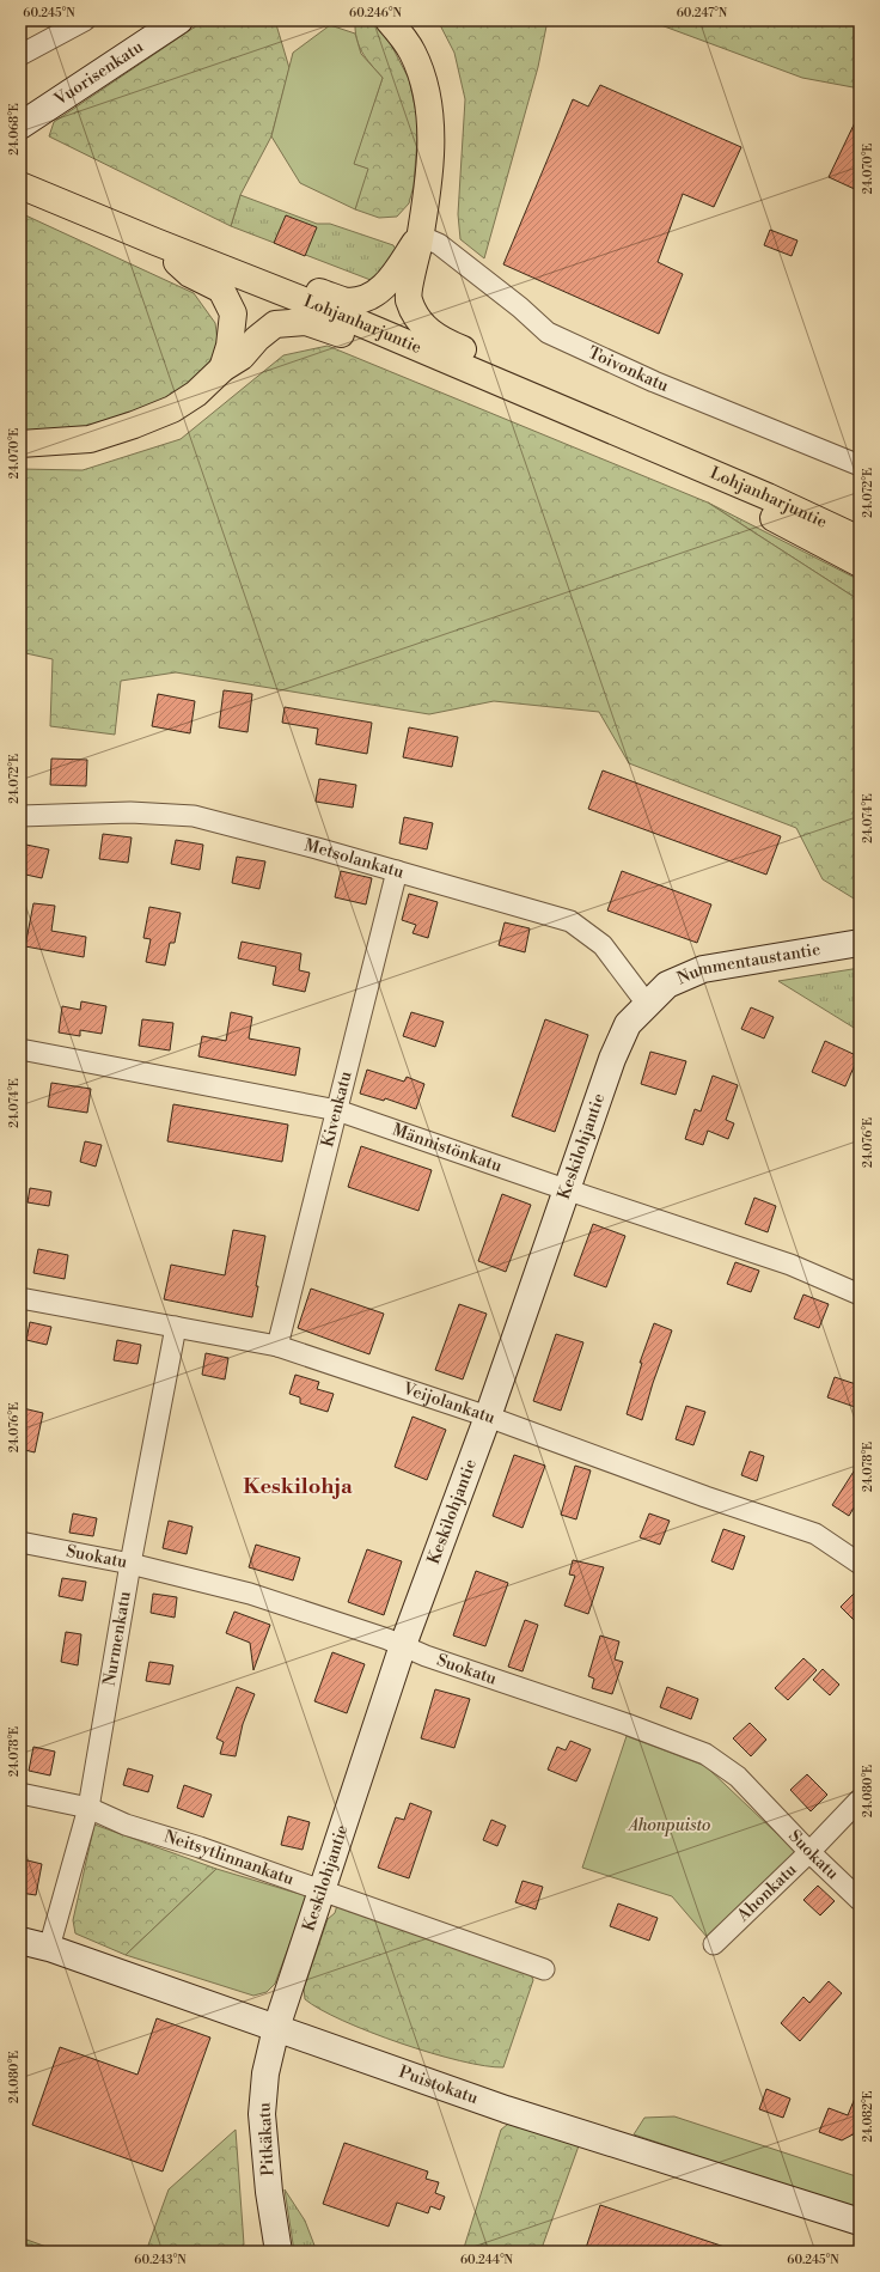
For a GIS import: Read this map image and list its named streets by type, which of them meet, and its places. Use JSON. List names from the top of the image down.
{
  "streets": {
    "highway": ["Lohjanharjuntie"],
    "street": [
      "Vuorisenkatu",
      "Toivonkatu",
      "Metsolankatu",
      "Nummentaustantie",
      "Kivenkatu",
      "Keskilohjantie",
      "Männistönkatu",
      "Veijolankatu",
      "Suokatu",
      "Nurmenkatu",
      "Neitsytlinnankatu",
      "Ahonkatu",
      "Puistokatu",
      "Pitkäkatu"
    ]
  },
  "crossings": [
    ["Metsolankatu", "Nummentaustantie"],
    ["Metsolankatu", "Kivenkatu"],
    ["Metsolankatu", "Keskilohjantie"],
    ["Nummentaustantie", "Keskilohjantie"],
    ["Kivenkatu", "Männistönkatu"],
    ["Kivenkatu", "Veijolankatu"],
    ["Keskilohjantie", "Männistönkatu"],
    ["Keskilohjantie", "Veijolankatu"],
    ["Keskilohjantie", "Suokatu"],
    ["Keskilohjantie", "Neitsytlinnankatu"],
    ["Keskilohjantie", "Puistokatu"],
    ["Keskilohjantie", "Pitkäkatu"],
    ["Veijolankatu", "Nurmenkatu"],
    ["Suokatu", "Nurmenkatu"],
    ["Suokatu", "Ahonkatu"],
    ["Nurmenkatu", "Neitsytlinnankatu"],
    ["Nurmenkatu", "Puistokatu"],
    ["Puistokatu", "Pitkäkatu"]
  ],
  "districts": ["Keskilohja"],
  "parks": ["Ahonpuisto"],
  "coordinates": [
    "60.245°N",
    "60.246°N",
    "60.247°N",
    "24.068°E",
    "24.070°E",
    "24.072°E",
    "24.074°E",
    "24.076°E",
    "24.078°E",
    "24.080°E",
    "24.082°E",
    "60.243°N",
    "60.244°N"
  ]
}
